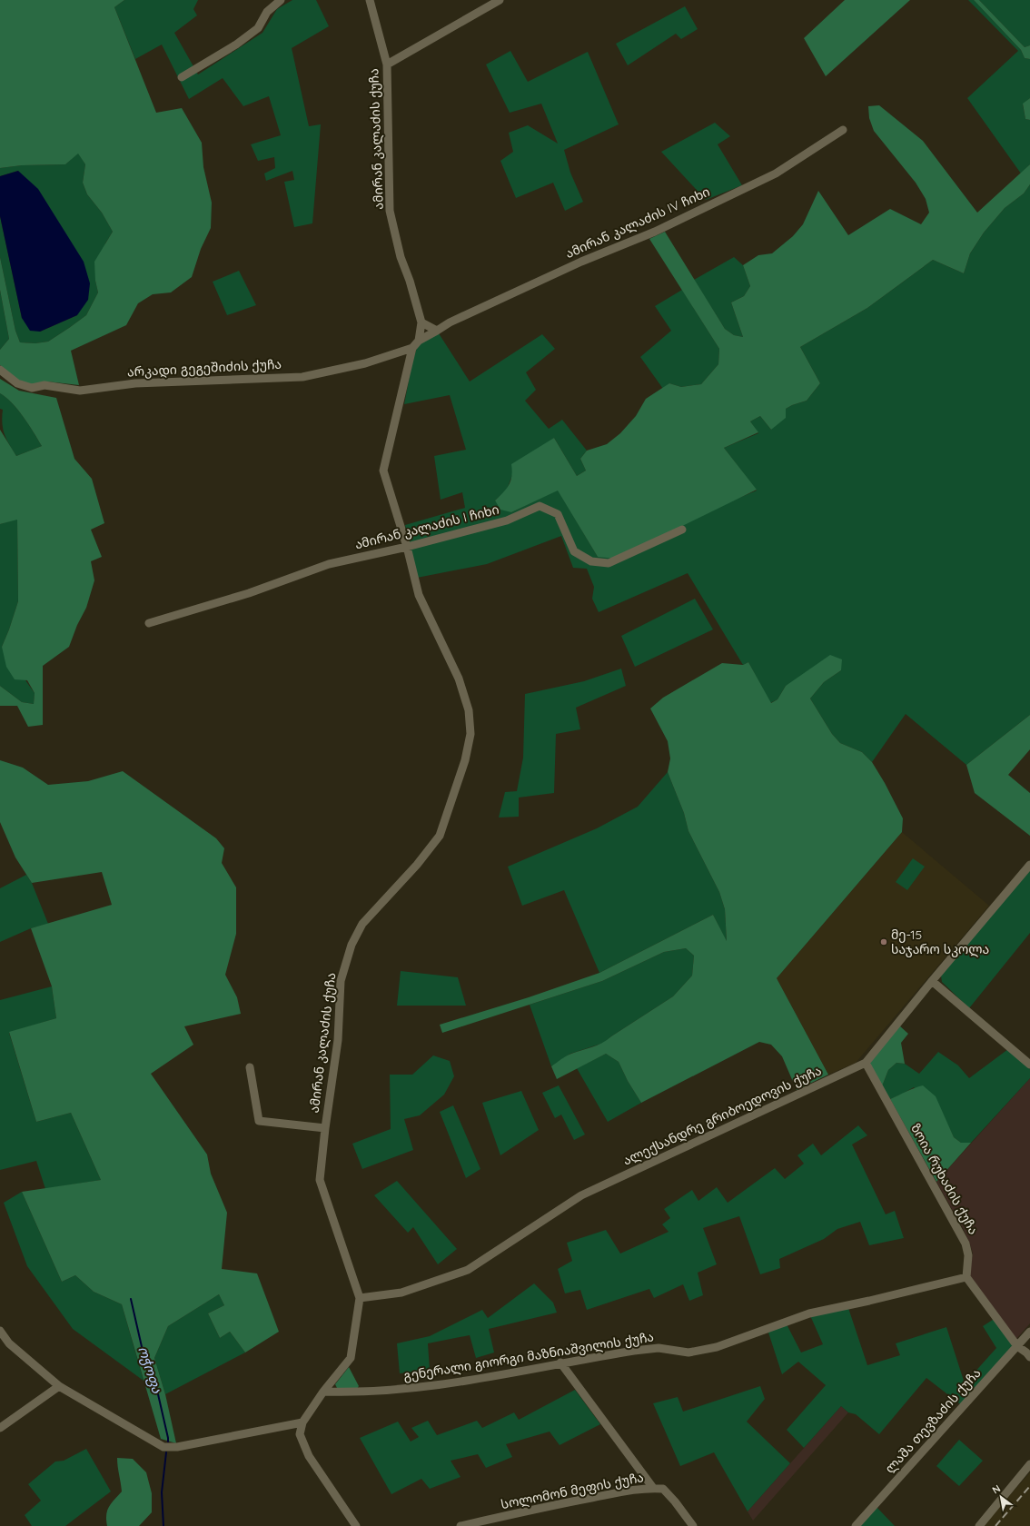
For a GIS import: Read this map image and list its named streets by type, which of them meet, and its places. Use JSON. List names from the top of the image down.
{
  "streets": {
    "street": [
      "ამირან კალაძის ქუჩა",
      "ამირან კალაძის IV ჩიხი",
      "არკადი გეგეშიძის ქუჩა",
      "ამირან კალაძის I ჩიხი",
      "ალექსანდრე გრიბოედოვის ქუჩა",
      "ზოია რუხაძის ქუჩა",
      "გენერალი გიორგი მაზნიაშვილის ქუჩა",
      "ლაშა თევზაძის ქუჩა",
      "სოლომონ მეფის ქუჩა"
    ]
  },
  "crossings": [
    ["ამირან კალაძის ქუჩა", "ამირან კალაძის IV ჩიხი"],
    ["ამირან კალაძის ქუჩა", "არკადი გეგეშიძის ქუჩა"],
    ["ამირან კალაძის ქუჩა", "ამირან კალაძის I ჩიხი"],
    ["ამირან კალაძის ქუჩა", "ალექსანდრე გრიბოედოვის ქუჩა"],
    ["ამირან კალაძის ქუჩა", "გენერალი გიორგი მაზნიაშვილის ქუჩა"],
    ["ალექსანდრე გრიბოედოვის ქუჩა", "ზოია რუხაძის ქუჩა"],
    ["ზოია რუხაძის ქუჩა", "გენერალი გიორგი მაზნიაშვილის ქუჩა"]
  ],
  "water": ["ოჭოფა"],
  "places": ["მე-15 საჯარო სკოლა"],
  "north": "top left"
}
